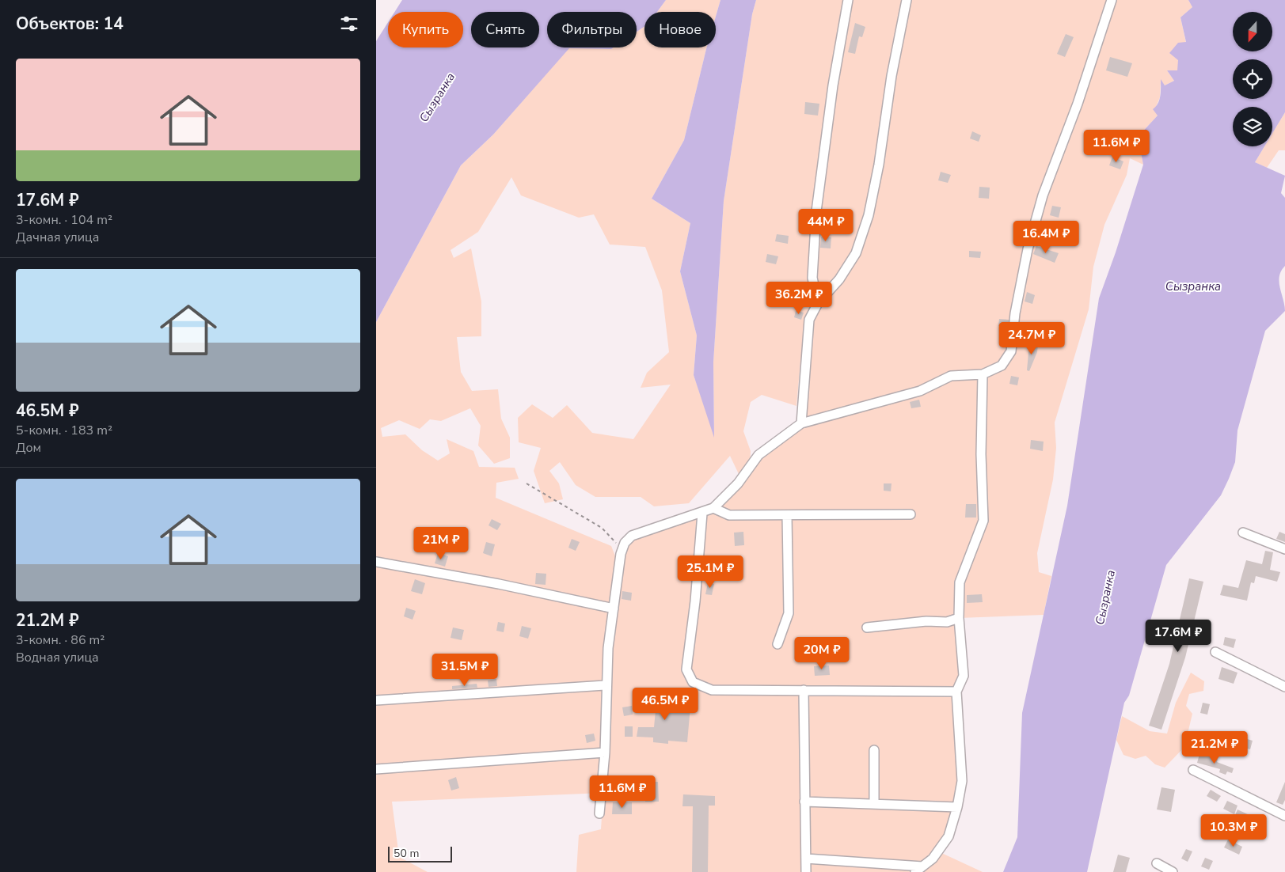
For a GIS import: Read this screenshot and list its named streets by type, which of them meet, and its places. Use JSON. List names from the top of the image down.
{
  "water": ["Сызранка"],
  "scale_bar": "50 m",
  "north": "bottom",
  "page": {
    "heading": "Объектов: 14",
    "chip": [
      "Купить",
      "Снять",
      "Фильтры",
      "Новое"
    ],
    "list": [
      {
        "name": "17.6M ₽",
        "note": "3-комн. · 104 m² · Дачная улица"
      },
      {
        "name": "46.5M ₽",
        "note": "5-комн. · 183 m² · Дом"
      },
      {
        "name": "21.2M ₽",
        "note": "3-комн. · 86 m² · Водная улица"
      }
    ],
    "price": [
      "11.6M ₽",
      "44M ₽",
      "16.4M ₽",
      "36.2M ₽",
      "24.7M ₽",
      "21M ₽",
      "25.1M ₽",
      "17.6M ₽",
      "20M ₽",
      "31.5M ₽",
      "46.5M ₽",
      "21.2M ₽",
      "11.6M ₽",
      "10.3M ₽"
    ],
    "scale": "50 m"
  }
}
